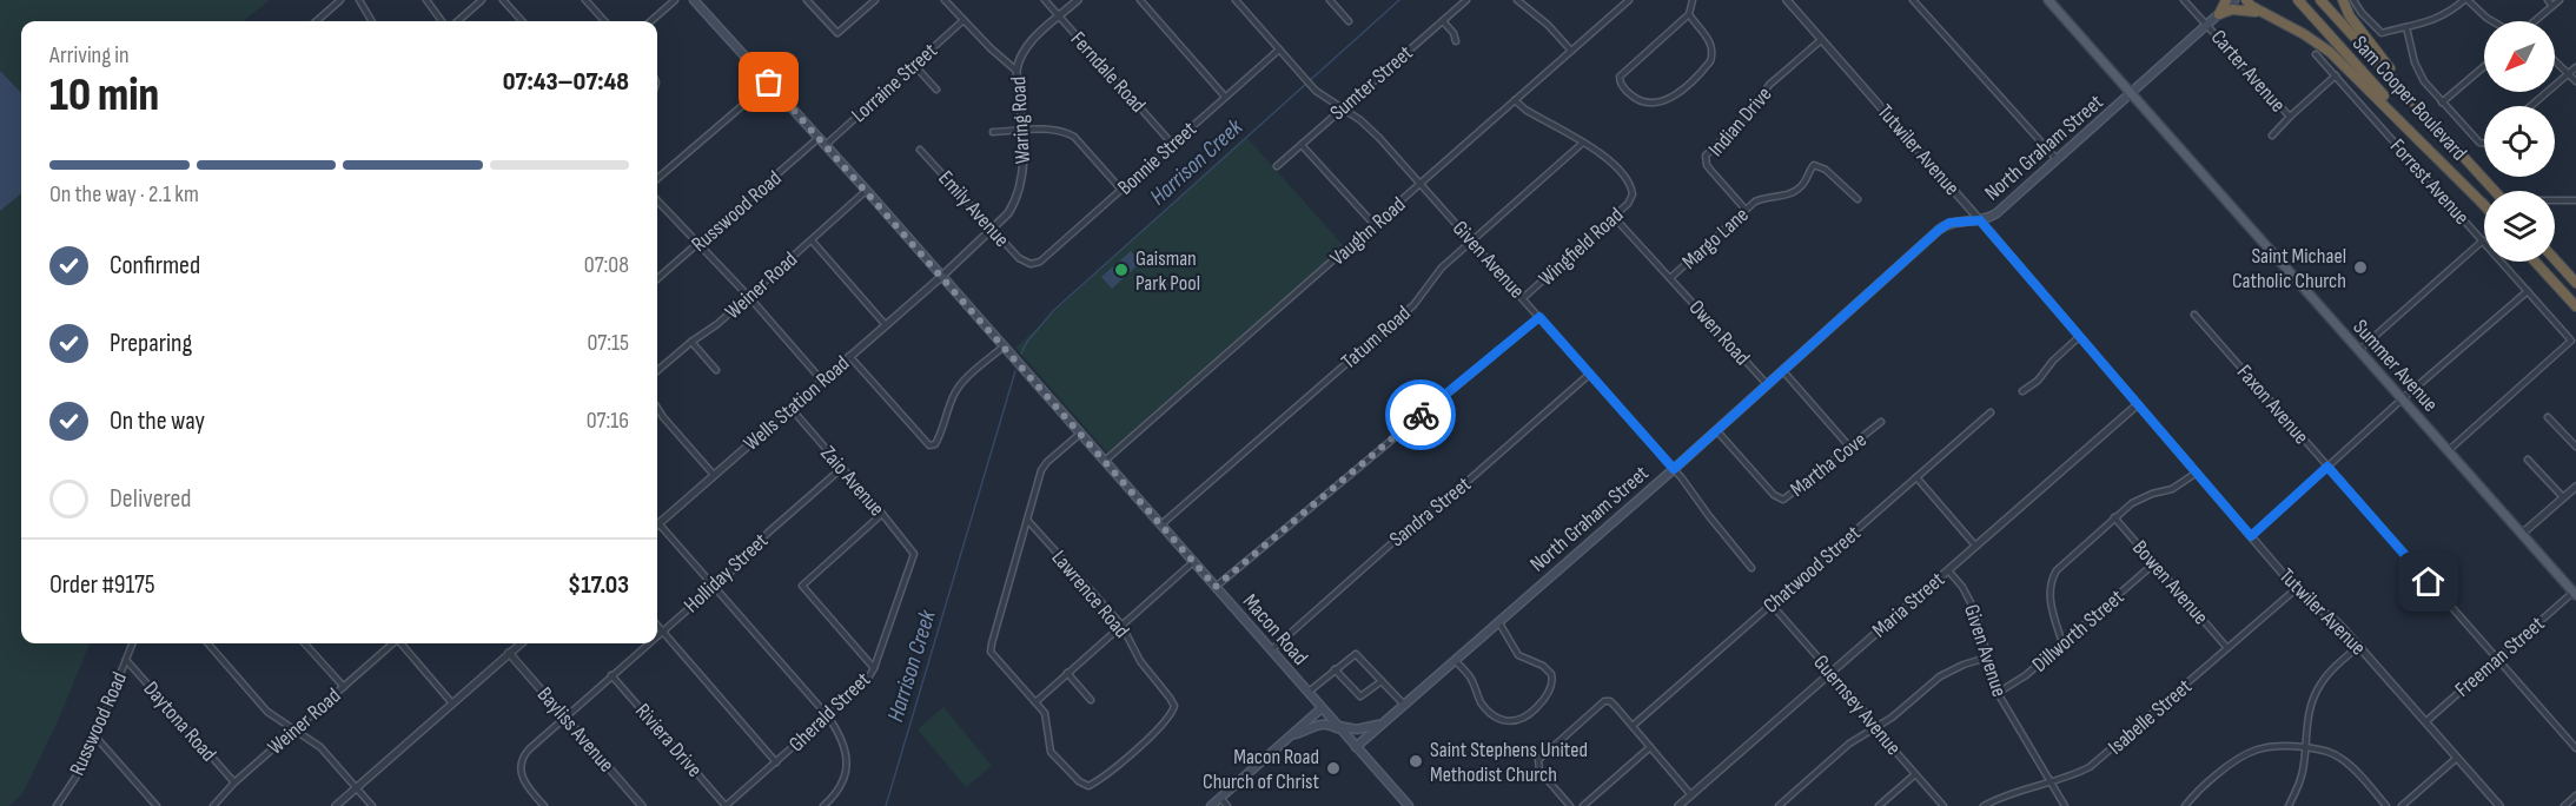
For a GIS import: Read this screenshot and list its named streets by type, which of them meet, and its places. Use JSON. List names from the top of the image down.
{
  "streets": {
    "highway": ["Sam Cooper Boulevard"],
    "main road": ["North Graham Street", "Summer Avenue", "Macon Road"],
    "street": [
      "Carter Avenue",
      "Ferndale Road",
      "Lorraine Street",
      "Sumter Street",
      "Waring Road",
      "Indian Drive",
      "Tutwiler Avenue",
      "Bonnie Street",
      "Forrest Avenue",
      "Emily Avenue",
      "Russwood Road",
      "Vaughn Road",
      "Margo Lane",
      "Wingfield Road",
      "Given Avenue",
      "Weiner Road",
      "Owen Road",
      "Tatum Road",
      "Wells Station Road",
      "Faxon Avenue",
      "Martha Cove",
      "Zaio Avenue",
      "Sandra Street",
      "Chatwood Street",
      "Holliday Street",
      "Bowen Avenue",
      "Lawrence Road",
      "Maria Street",
      "Dillworth Street",
      "Freeman Street",
      "Guernsey Avenue",
      "Gherald Street",
      "Isabelle Street",
      "Daytona Road",
      "Bayliss Avenue",
      "Riviera Drive"
    ]
  },
  "crossings": [
    ["Carter Avenue", "North Graham Street"],
    ["Ferndale Road", "Waring Road"],
    ["Ferndale Road", "Bonnie Street"],
    ["Lorraine Street", "Macon Road"],
    ["Sumter Street", "Given Avenue"],
    ["Waring Road", "Emily Avenue"],
    ["Waring Road", "Wells Station Road"],
    ["Waring Road", "Macon Road"],
    ["Indian Drive", "Tutwiler Avenue"],
    ["Indian Drive", "Margo Lane"],
    ["North Graham Street", "Tutwiler Avenue"],
    ["North Graham Street", "Given Avenue"],
    ["North Graham Street", "Owen Road"],
    ["North Graham Street", "Summer Avenue"],
    ["North Graham Street", "Martha Cove"],
    ["North Graham Street", "Macon Road"],
    ["Tutwiler Avenue", "Maria Street"],
    ["Tutwiler Avenue", "Freeman Street"],
    ["Tutwiler Avenue", "Isabelle Street"],
    ["Bonnie Street", "Emily Avenue"],
    ["Bonnie Street", "Given Avenue"],
    ["Forrest Avenue", "Summer Avenue"],
    ["Russwood Road", "Macon Road"],
    ["Russwood Road", "Daytona Road"],
    ["Vaughn Road", "Given Avenue"],
    ["Vaughn Road", "Macon Road"],
    ["Margo Lane", "Owen Road"],
    ["Wingfield Road", "Given Avenue"],
    ["Wingfield Road", "Owen Road"],
    ["Wingfield Road", "Tatum Road"],
    ["Wingfield Road", "Macon Road"],
    ["Given Avenue", "Tatum Road"],
    ["Given Avenue", "Sandra Street"],
    ["Given Avenue", "Maria Street"],
    ["Given Avenue", "Dillworth Street"],
    ["Given Avenue", "Isabelle Street"],
    ["Weiner Road", "Macon Road"],
    ["Weiner Road", "Daytona Road"],
    ["Tatum Road", "Macon Road"],
    ["Summer Avenue", "Freeman Street"],
    ["Wells Station Road", "Zaio Avenue"],
    ["Wells Station Road", "Macon Road"],
    ["Faxon Avenue", "Freeman Street"],
    ["Zaio Avenue", "Holliday Street"],
    ["Zaio Avenue", "Gherald Street"],
    ["Sandra Street", "Macon Road"],
    ["Chatwood Street", "Guernsey Avenue"],
    ["Holliday Street", "Bayliss Avenue"],
    ["Holliday Street", "Riviera Drive"],
    ["Bowen Avenue", "Dillworth Street"],
    ["Bowen Avenue", "Isabelle Street"],
    ["Maria Street", "Guernsey Avenue"],
    ["Gherald Street", "Riviera Drive"]
  ],
  "water": ["Harrison Creek"],
  "places": [
    "Saint Michael Catholic Church",
    "Gaisman Park Pool",
    "Saint Stephens United Methodist Church",
    "Macon Road Church of Christ"
  ],
  "north": "bottom left",
  "page": {
    "heading": ["10 min", "Arriving in", "07:43–07:48"],
    "panel": ["Order #9175", "$17.03"],
    "bar": "On the way · 2.1 km",
    "list": [
      ["Confirmed", "07:08"],
      ["Preparing", "07:15"],
      ["On the way", "07:16"],
      "Delivered"
    ]
  }
}
